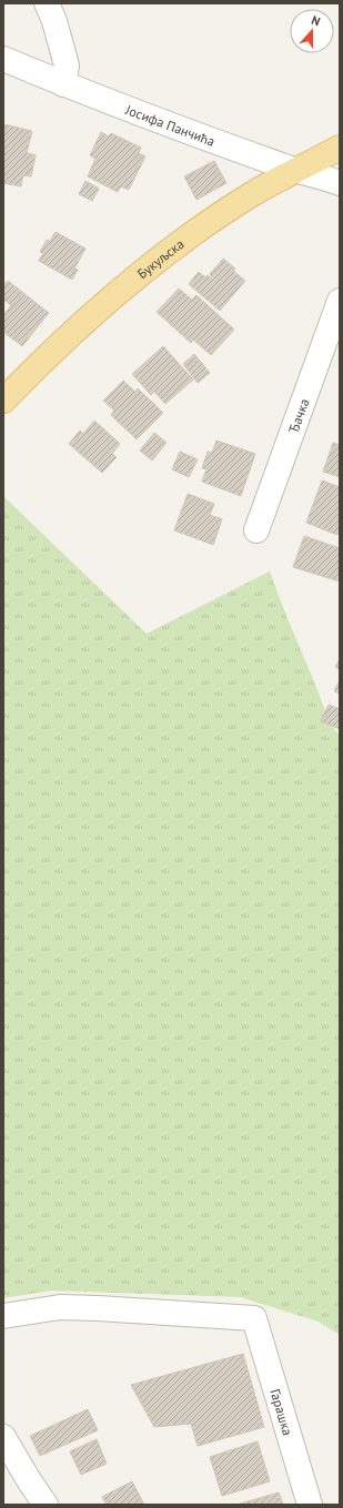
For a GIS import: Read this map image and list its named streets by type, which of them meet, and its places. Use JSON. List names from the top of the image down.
{
  "streets": {
    "main road": ["Букуљска"],
    "street": ["Јосифа Панчића", "Ђачка", "Гарашка"]
  },
  "crossings": [
    ["Јосифа Панчића", "Букуљска"]
  ],
  "north": "top"
}
